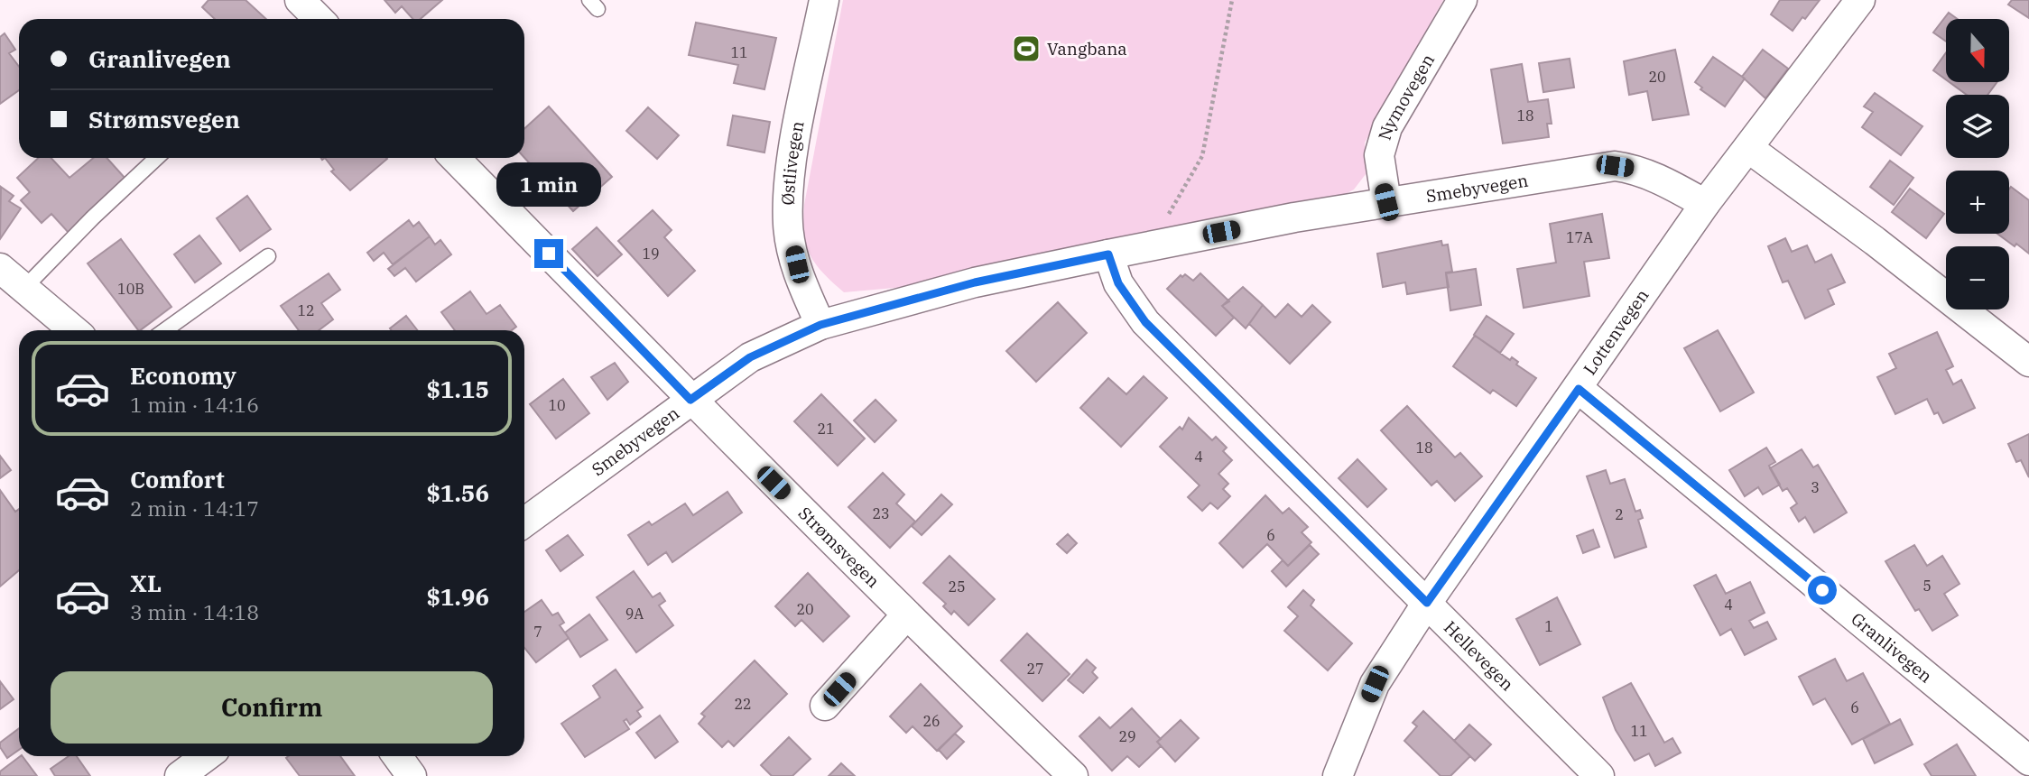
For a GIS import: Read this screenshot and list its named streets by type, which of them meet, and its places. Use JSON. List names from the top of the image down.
{
  "streets": {
    "street": [
      "Nymovegen",
      "Østlivegen",
      "Smebyvegen",
      "Lottenvegen",
      "Strømsvegen",
      "Granlivegen",
      "Hellevegen"
    ]
  },
  "crossings": [
    ["Nymovegen", "Smebyvegen"],
    ["Østlivegen", "Smebyvegen"],
    ["Smebyvegen", "Lottenvegen"],
    ["Smebyvegen", "Strømsvegen"],
    ["Smebyvegen", "Hellevegen"],
    ["Lottenvegen", "Granlivegen"],
    ["Lottenvegen", "Hellevegen"]
  ],
  "places": {
    "sports": ["Vangbana"]
  },
  "house_numbers": [
    "11",
    "20",
    "18",
    "17A",
    "19",
    "10B",
    "12",
    "10",
    "21",
    "18",
    "4",
    "3",
    "23",
    "2",
    "6",
    "5",
    "25",
    "4",
    "20",
    "9A",
    "1",
    "7",
    "27",
    "22",
    "6",
    "26",
    "11",
    "29"
  ],
  "north": "bottom",
  "page": {
    "map_buttons": ["+", "−"],
    "banner": ["Granlivegen", "Strømsvegen"],
    "bubble": "1 min",
    "list": [
      {
        "name": "Economy",
        "note": "1 min · 14:16",
        "value": "$1.15"
      },
      {
        "name": "Comfort",
        "note": "2 min · 14:17",
        "value": "$1.56"
      },
      {
        "name": "XL",
        "note": "3 min · 14:18",
        "value": "$1.96"
      }
    ],
    "buttons": "Confirm"
  }
}
